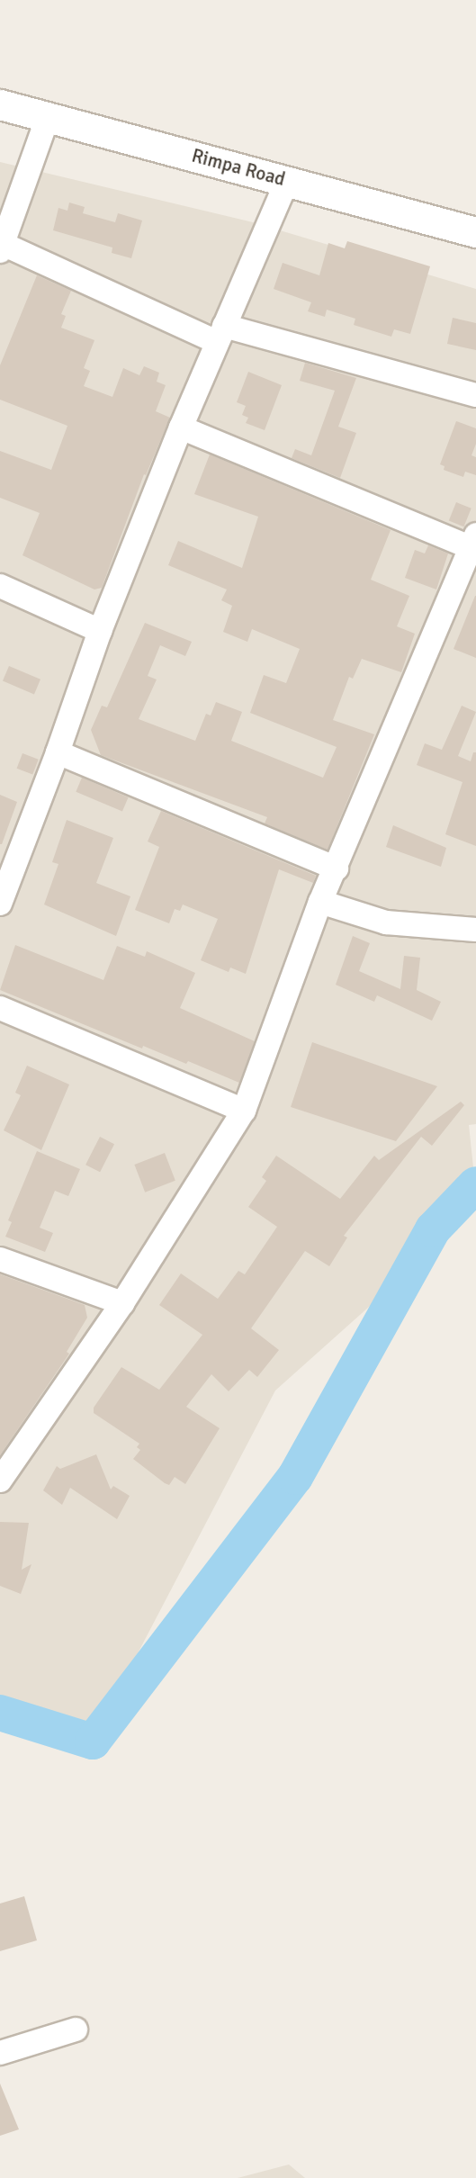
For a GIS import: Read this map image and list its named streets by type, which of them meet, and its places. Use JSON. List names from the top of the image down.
{
  "streets": {
    "street": ["Rimpa Road"]
  }
}
